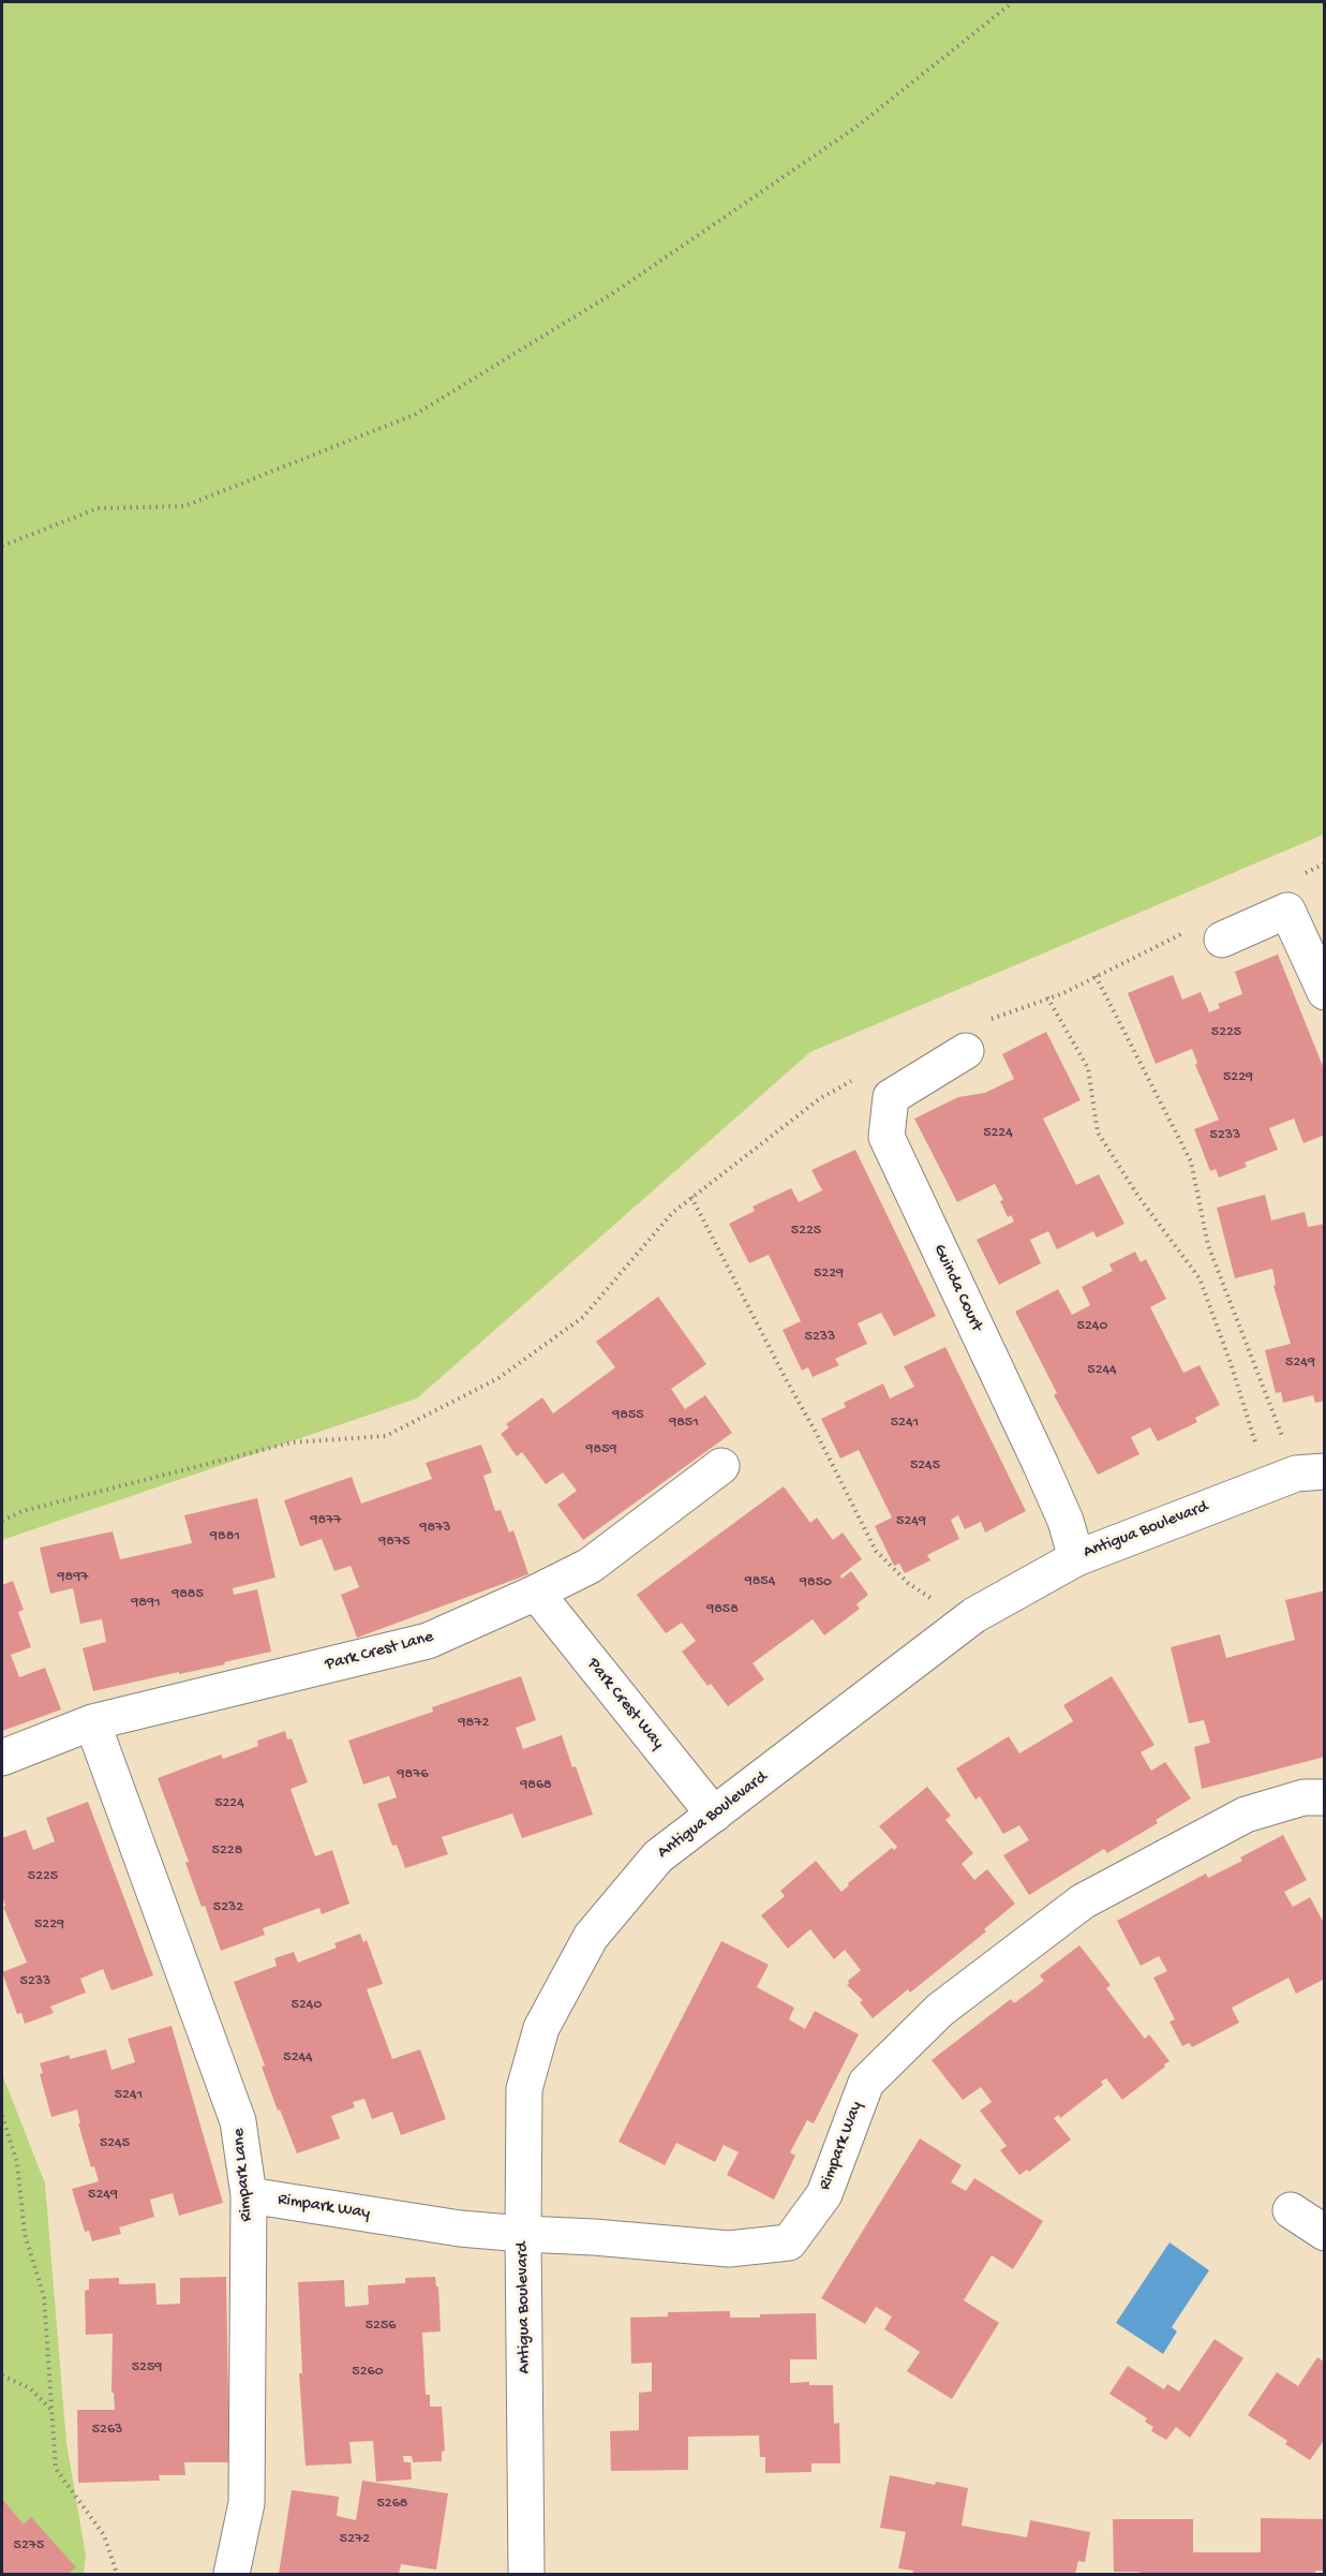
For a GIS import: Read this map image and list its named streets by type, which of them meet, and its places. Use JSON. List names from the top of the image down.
{
  "streets": {
    "street": [
      "Guinda Court",
      "Antigua Boulevard",
      "Park Crest Lane",
      "Park Crest Way",
      "Rimpark Way",
      "Rimpark Lane"
    ]
  },
  "crossings": [
    ["Guinda Court", "Antigua Boulevard"],
    ["Antigua Boulevard", "Park Crest Way"],
    ["Antigua Boulevard", "Rimpark Way"],
    ["Park Crest Lane", "Park Crest Way"],
    ["Park Crest Lane", "Rimpark Lane"],
    ["Rimpark Way", "Rimpark Lane"]
  ],
  "house_numbers": [
    "5225",
    "5229",
    "5224",
    "5233",
    "5225",
    "5229",
    "5240",
    "5233",
    "5249",
    "5244",
    "9855",
    "9851",
    "5241",
    "9859",
    "5245",
    "9877",
    "5249",
    "9873",
    "9881",
    "9875",
    "9897",
    "9854",
    "9850",
    "9885",
    "9891",
    "9858",
    "9872",
    "9876",
    "9868",
    "5224",
    "5228",
    "5225",
    "5232",
    "5229",
    "5233",
    "5240",
    "5244",
    "5241",
    "5245",
    "5249",
    "5256",
    "5259",
    "5260",
    "5263",
    "5268",
    "5272",
    "5275"
  ]
}
